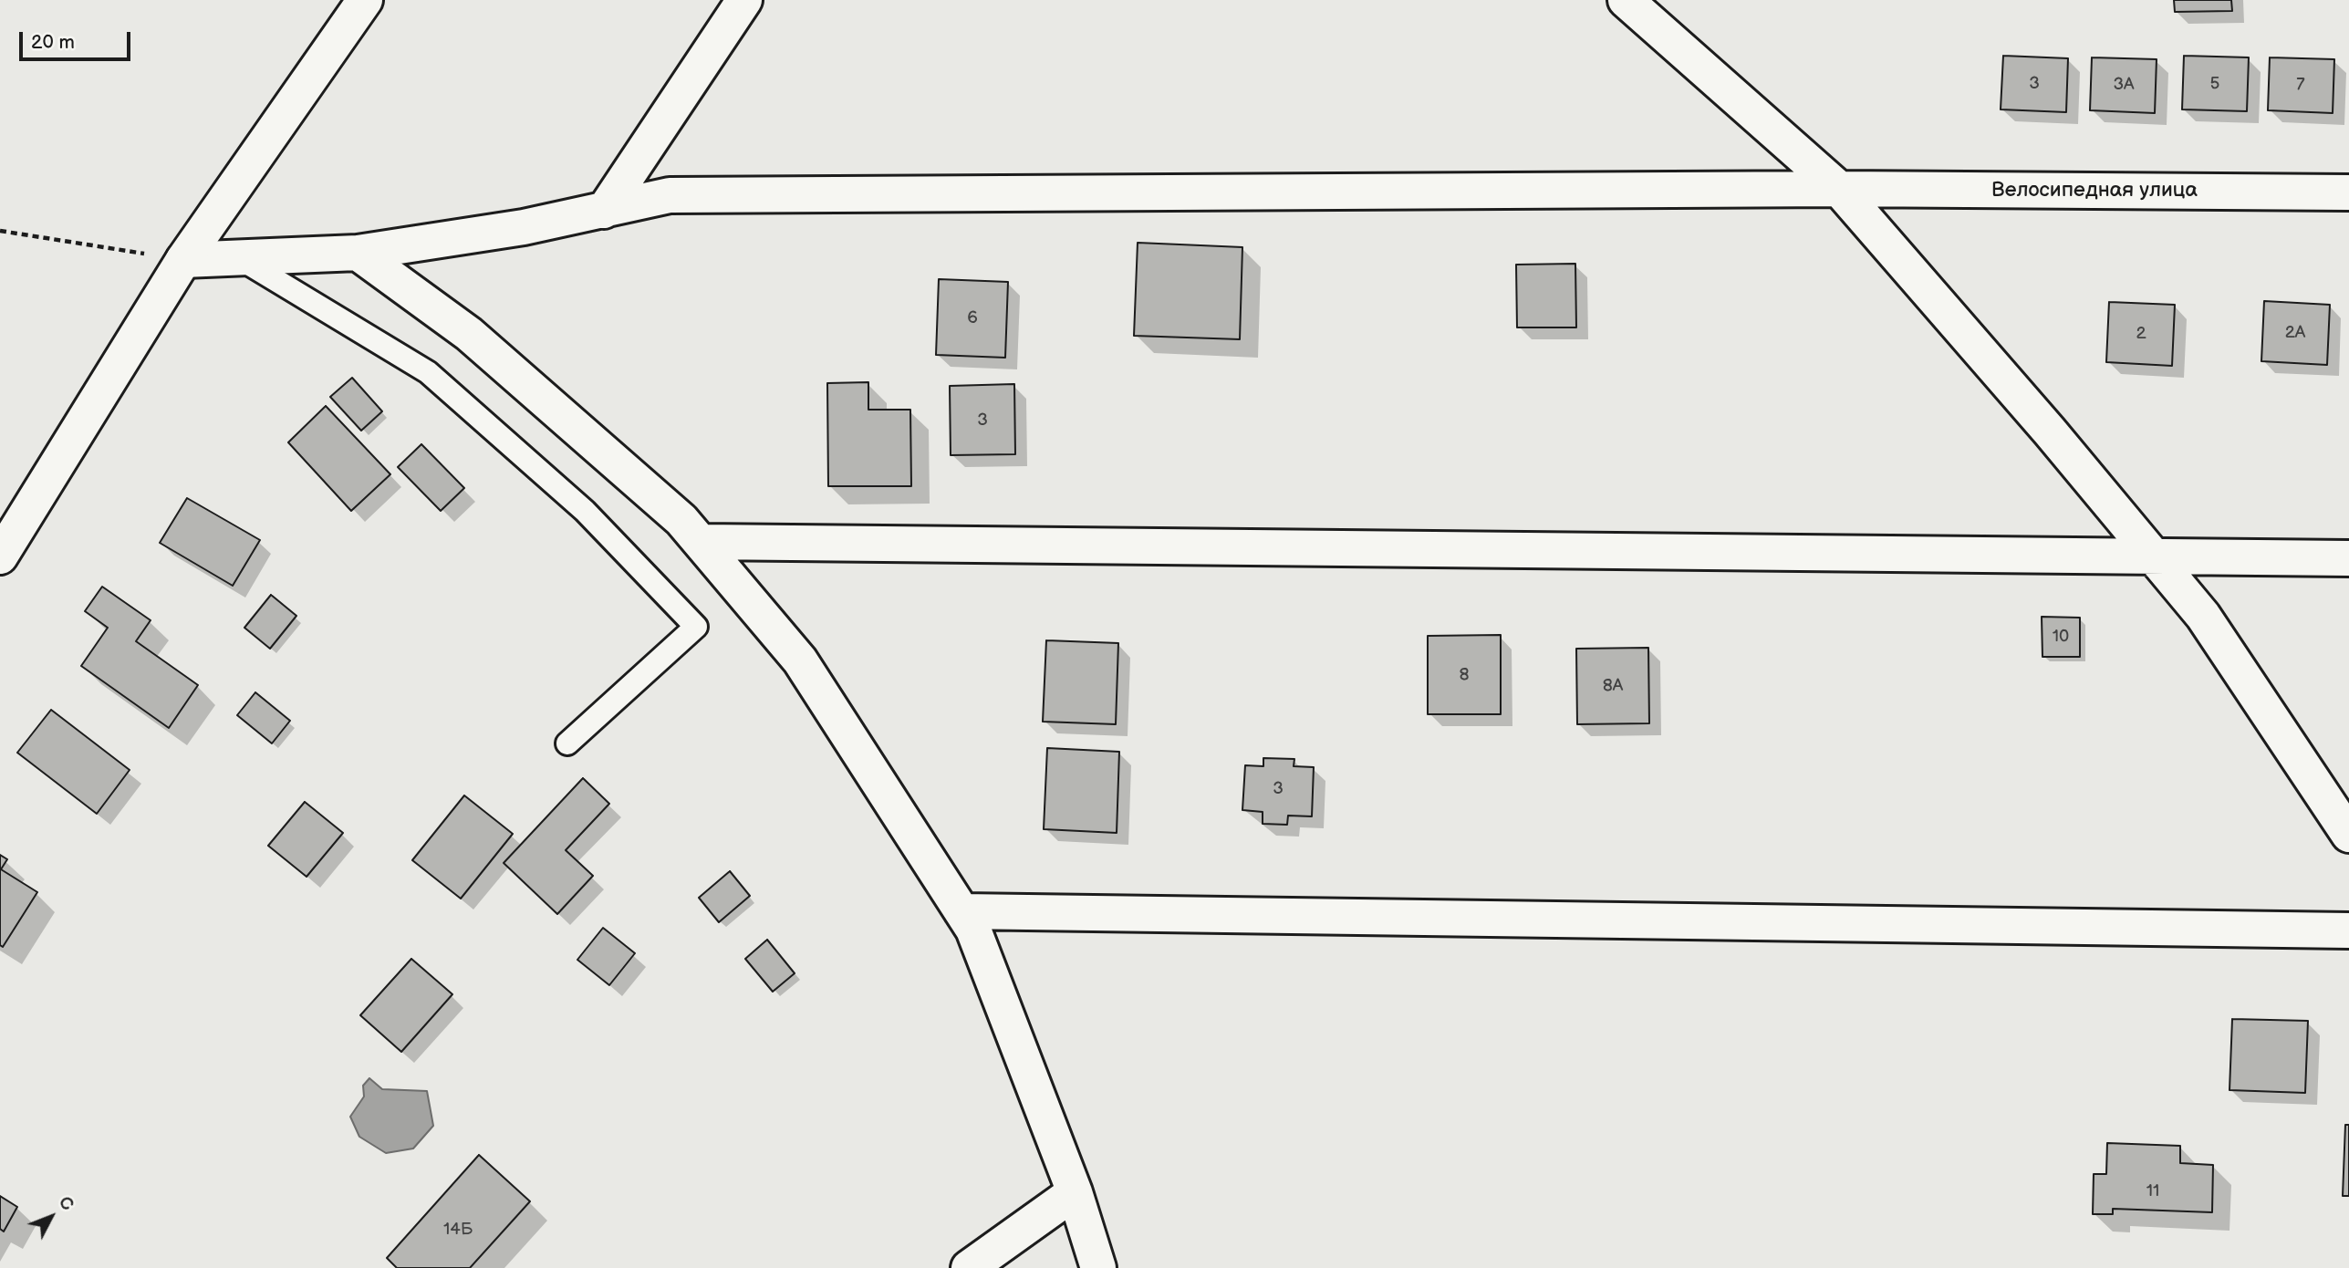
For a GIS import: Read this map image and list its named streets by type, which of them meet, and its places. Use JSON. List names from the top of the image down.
{
  "streets": {
    "street": ["Велосипедная улица"]
  },
  "house_numbers": [
    "3",
    "5",
    "3А",
    "7",
    "6",
    "2А",
    "2",
    "3",
    "10",
    "8",
    "8А",
    "3",
    "11",
    "14Б"
  ],
  "scale_bar": "20 m",
  "north": "top right"
}
